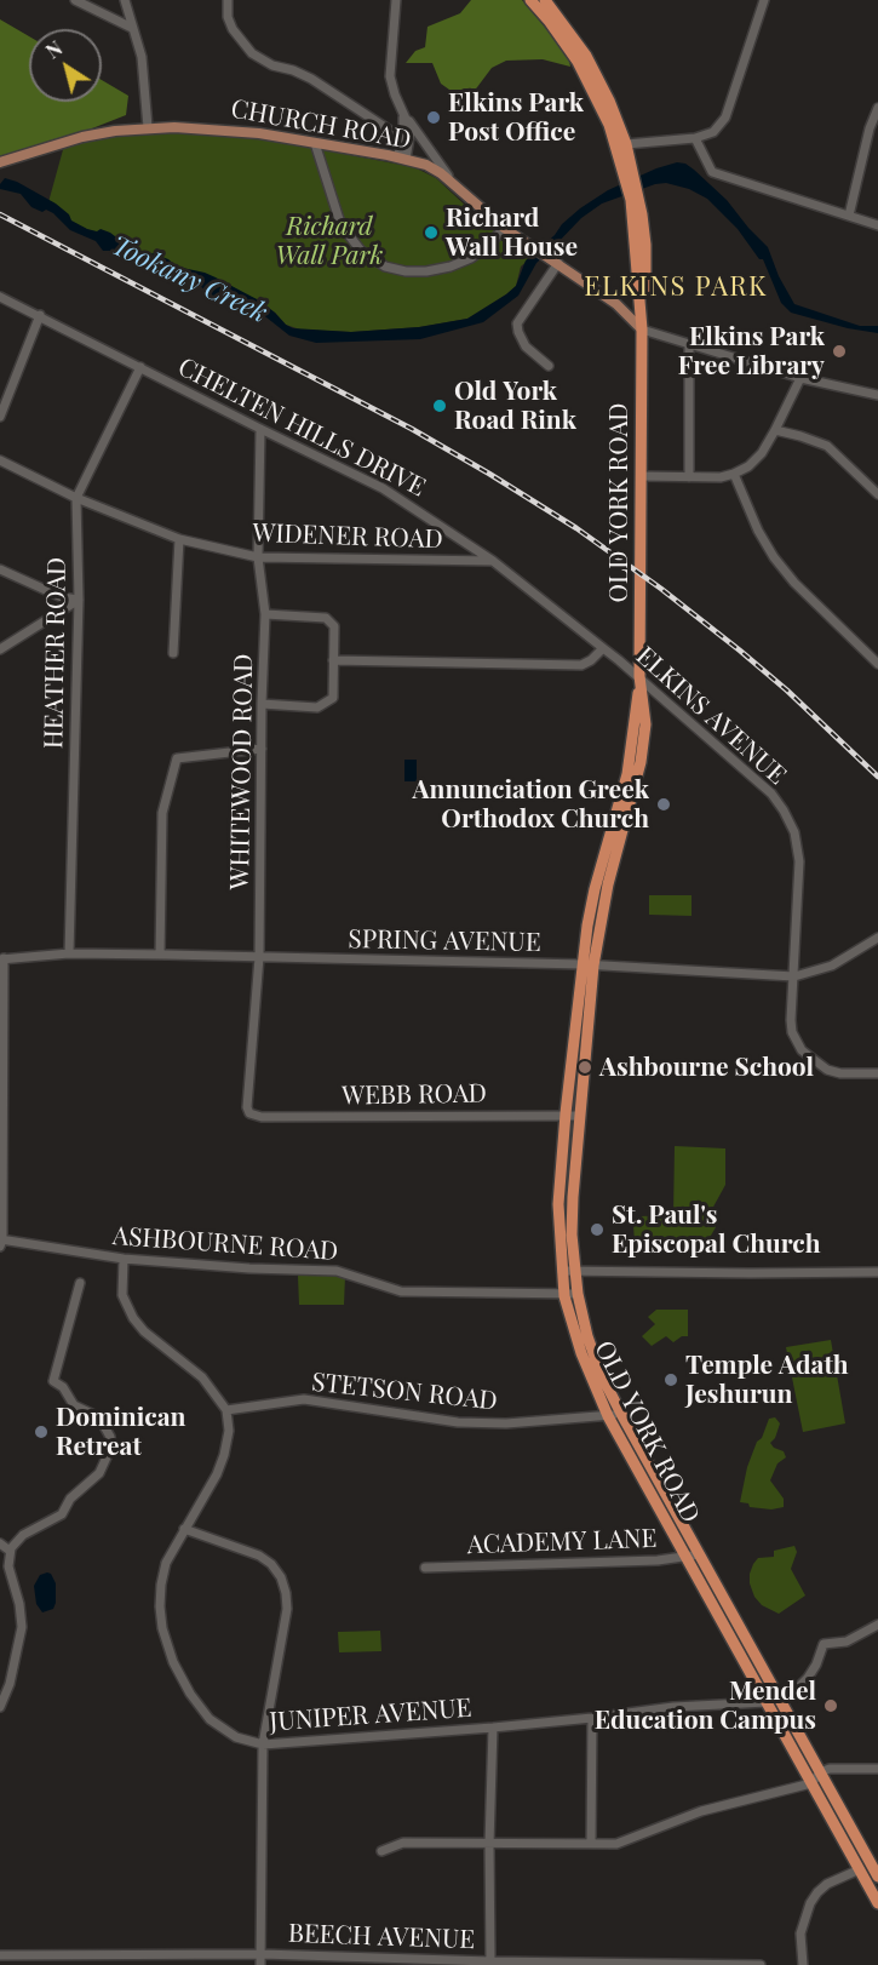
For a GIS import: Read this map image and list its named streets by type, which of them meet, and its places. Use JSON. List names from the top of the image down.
{
  "streets": {
    "highway": ["OLD YORK ROAD"],
    "main road": ["CHURCH ROAD"],
    "street": [
      "CHELTEN HILLS DRIVE",
      "WIDENER ROAD",
      "HEATHER ROAD",
      "ELKINS AVENUE",
      "WHITEWOOD ROAD",
      "SPRING AVENUE",
      "WEBB ROAD",
      "ASHBOURNE ROAD",
      "STETSON ROAD",
      "ACADEMY LANE",
      "JUNIPER AVENUE",
      "BEECH AVENUE"
    ]
  },
  "crossings": [
    ["CHURCH ROAD", "OLD YORK ROAD"],
    ["CHELTEN HILLS DRIVE", "WIDENER ROAD"],
    ["CHELTEN HILLS DRIVE", "HEATHER ROAD"],
    ["CHELTEN HILLS DRIVE", "ELKINS AVENUE"],
    ["CHELTEN HILLS DRIVE", "WHITEWOOD ROAD"],
    ["OLD YORK ROAD", "ELKINS AVENUE"],
    ["OLD YORK ROAD", "SPRING AVENUE"],
    ["OLD YORK ROAD", "WEBB ROAD"],
    ["OLD YORK ROAD", "ASHBOURNE ROAD"],
    ["OLD YORK ROAD", "STETSON ROAD"],
    ["OLD YORK ROAD", "ACADEMY LANE"],
    ["OLD YORK ROAD", "JUNIPER AVENUE"],
    ["WIDENER ROAD", "HEATHER ROAD"],
    ["WIDENER ROAD", "WHITEWOOD ROAD"],
    ["HEATHER ROAD", "SPRING AVENUE"],
    ["ELKINS AVENUE", "SPRING AVENUE"],
    ["WHITEWOOD ROAD", "SPRING AVENUE"],
    ["WHITEWOOD ROAD", "WEBB ROAD"],
    ["STETSON ROAD", "JUNIPER AVENUE"]
  ],
  "districts": ["ELKINS PARK"],
  "water": ["Tookany Creek"],
  "parks": ["Richard Wall Park"],
  "places": [
    "Elkins Park Post Office",
    "Richard Wall House",
    "Elkins Park Free Library",
    "Old York Road Rink",
    "Annunciation Greek Orthodox Church",
    "Ashbourne School",
    "St. Paul's Episcopal Church",
    "Temple Adath Jeshurun",
    "Dominican Retreat",
    "Mendel Education Campus"
  ],
  "north": "top left"
}
